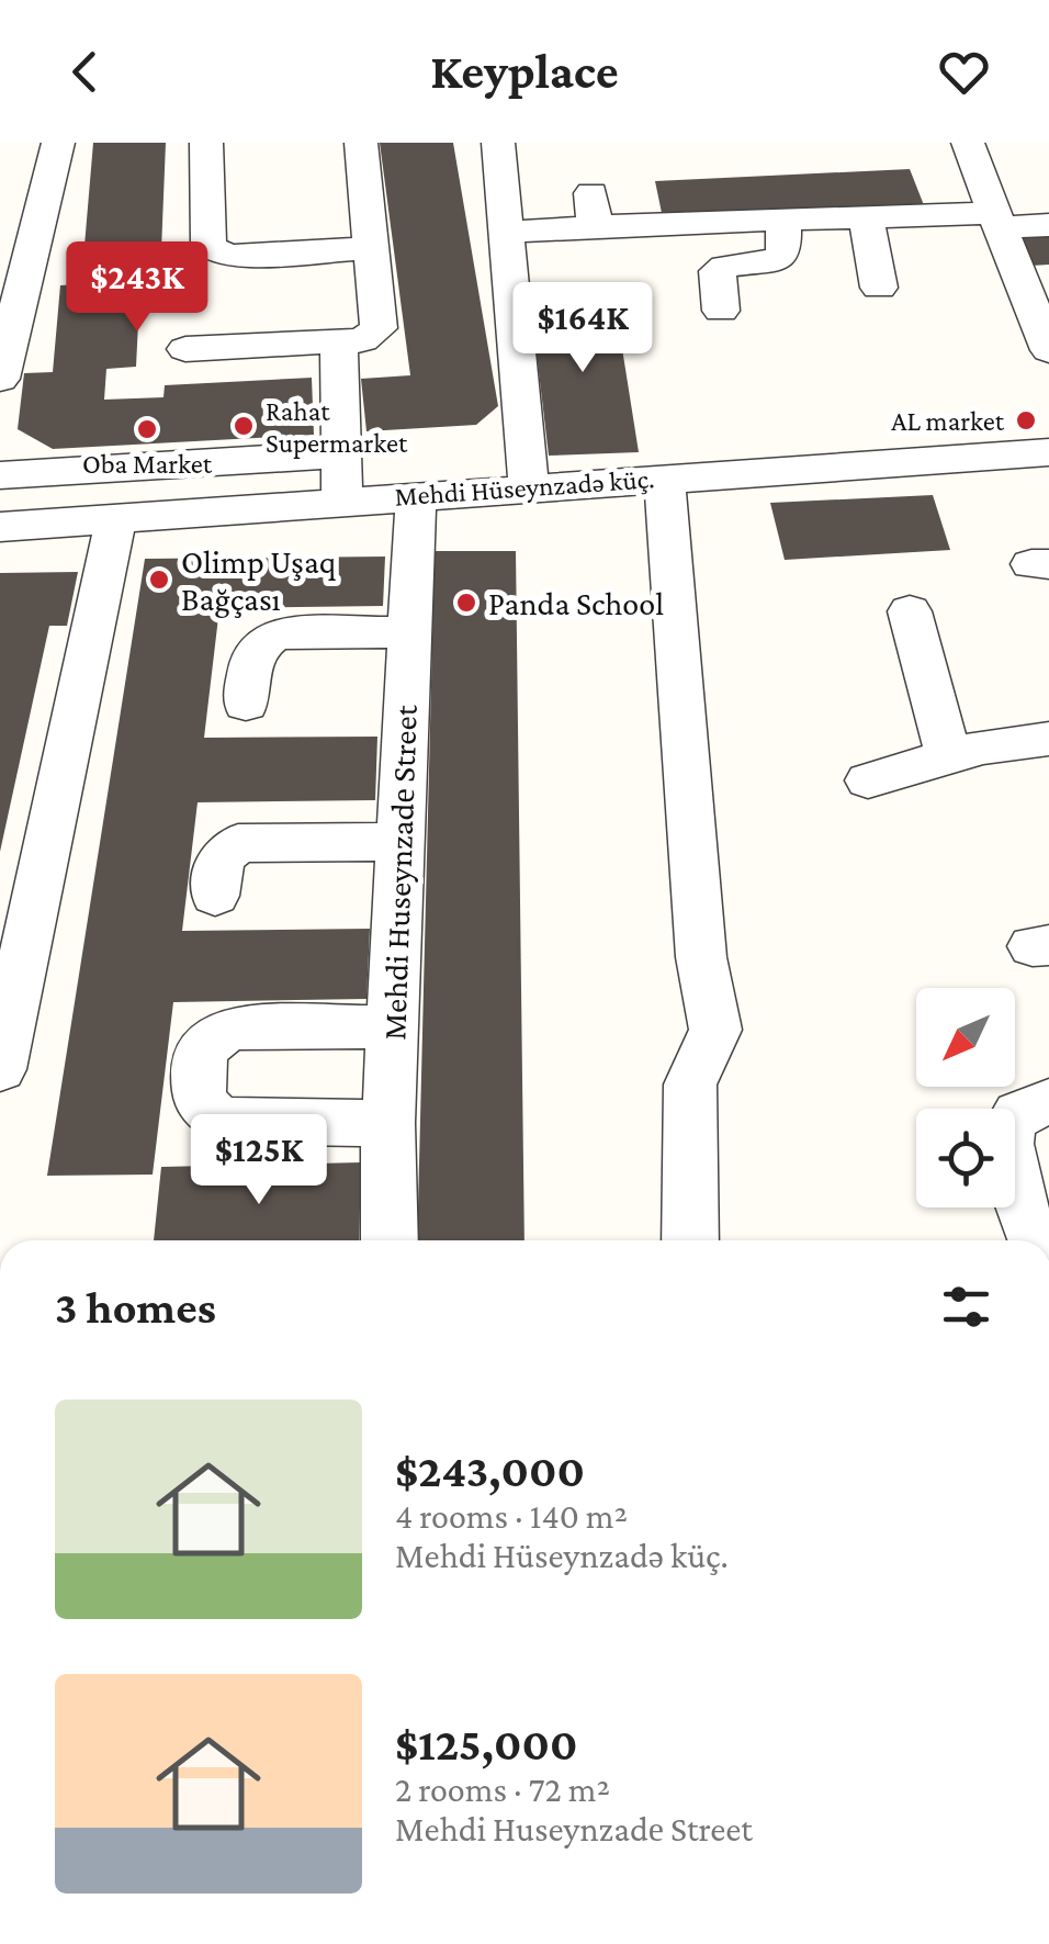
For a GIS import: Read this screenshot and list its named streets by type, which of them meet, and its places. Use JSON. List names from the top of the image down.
{
  "streets": {
    "street": ["Mehdi Hüseynzadə küç.", "Mehdi Huseynzadе Street"]
  },
  "crossings": [
    ["Mehdi Hüseynzadə küç.", "Mehdi Huseynzadе Street"]
  ],
  "places": [
    "AL market",
    "Rahat Supermarket",
    "Oba Market",
    "Olimp Uşaq Bağçası",
    "Panda School"
  ],
  "north": "bottom left",
  "page": {
    "header": "Keyplace",
    "price": ["$243K", "$164K", "$125K"],
    "heading": "3 homes",
    "list": [
      {
        "name": "$243,000",
        "note": "4 rooms · 140 m² · Mehdi Hüseynzadə küç."
      },
      {
        "name": "$125,000",
        "note": "2 rooms · 72 m² · Mehdi Huseynzadе Street"
      }
    ]
  }
}
